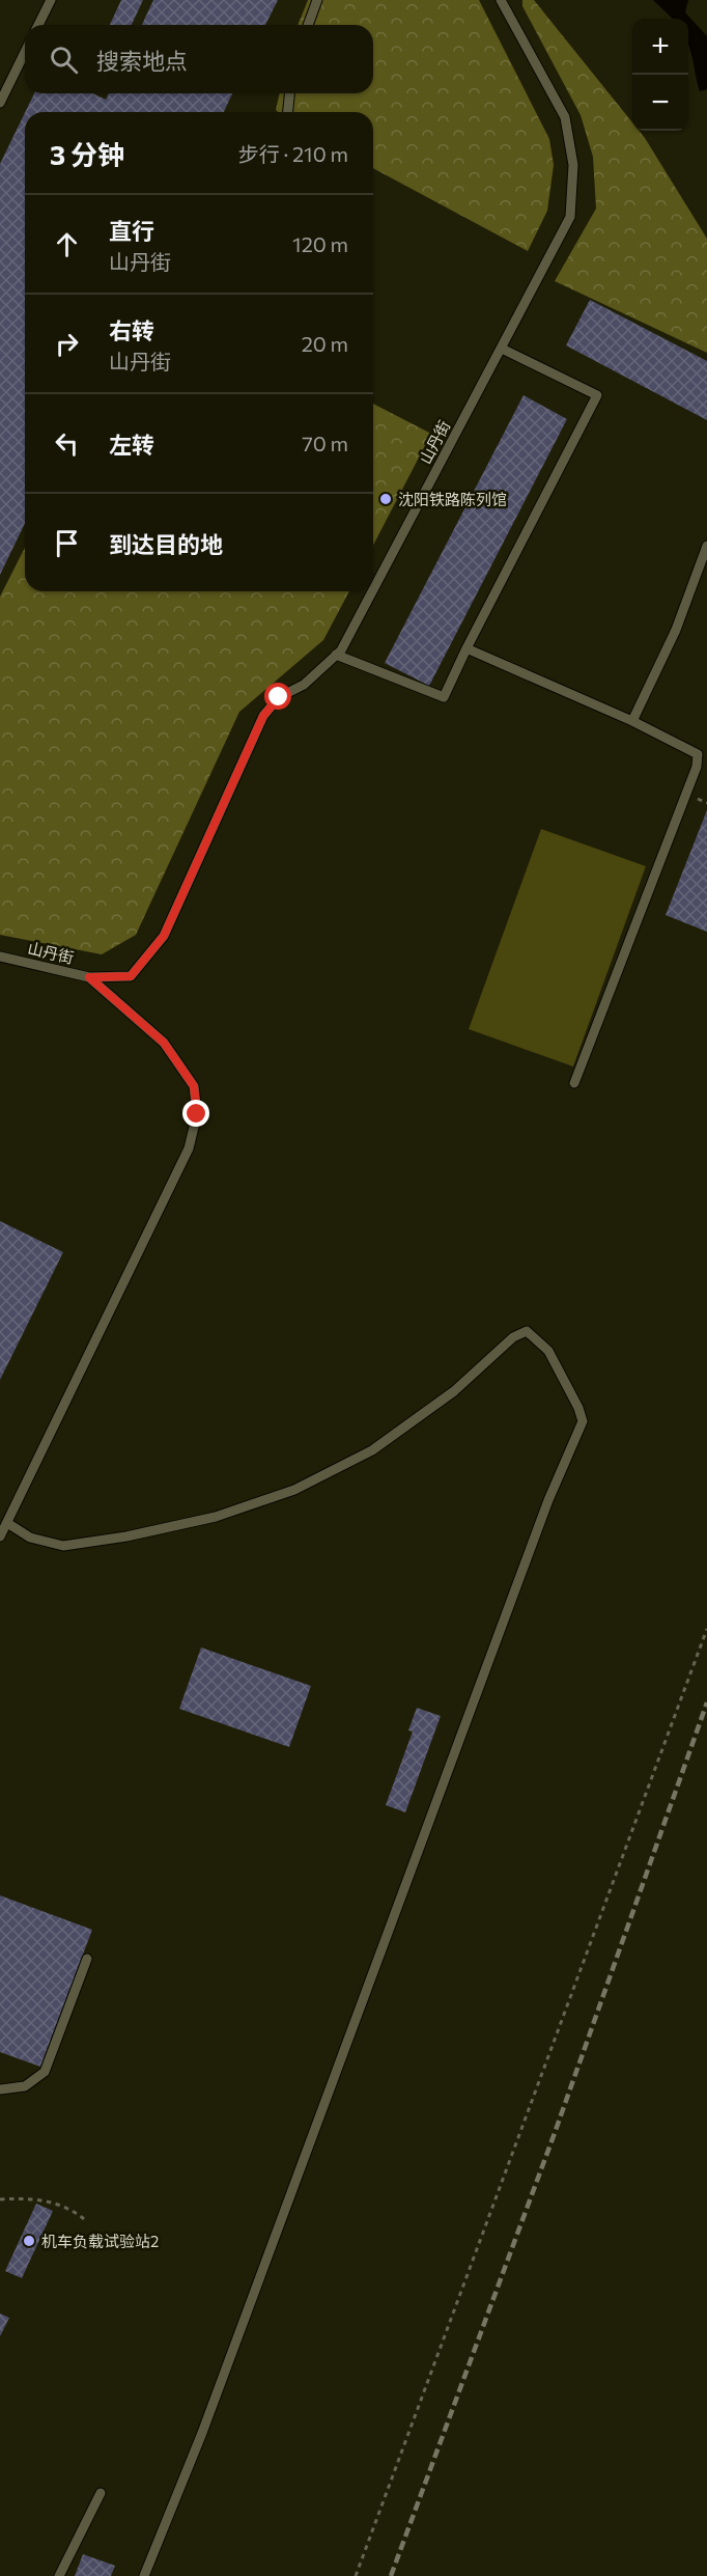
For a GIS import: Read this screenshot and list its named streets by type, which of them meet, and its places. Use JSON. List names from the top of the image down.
{
  "streets": {
    "lane": ["山丹街"]
  },
  "places": ["沈阳铁路陈列馆", "机车负载试验站2"],
  "page": {
    "map_buttons": ["+", "−"],
    "search": "搜索地点",
    "heading": ["3 分钟", "步行 · 210 m"],
    "list": [
      ["直行", "山丹街", "120 m"],
      ["右转", "山丹街", "20 m"],
      ["左转", "70 m"],
      "到达目的地"
    ]
  }
}
